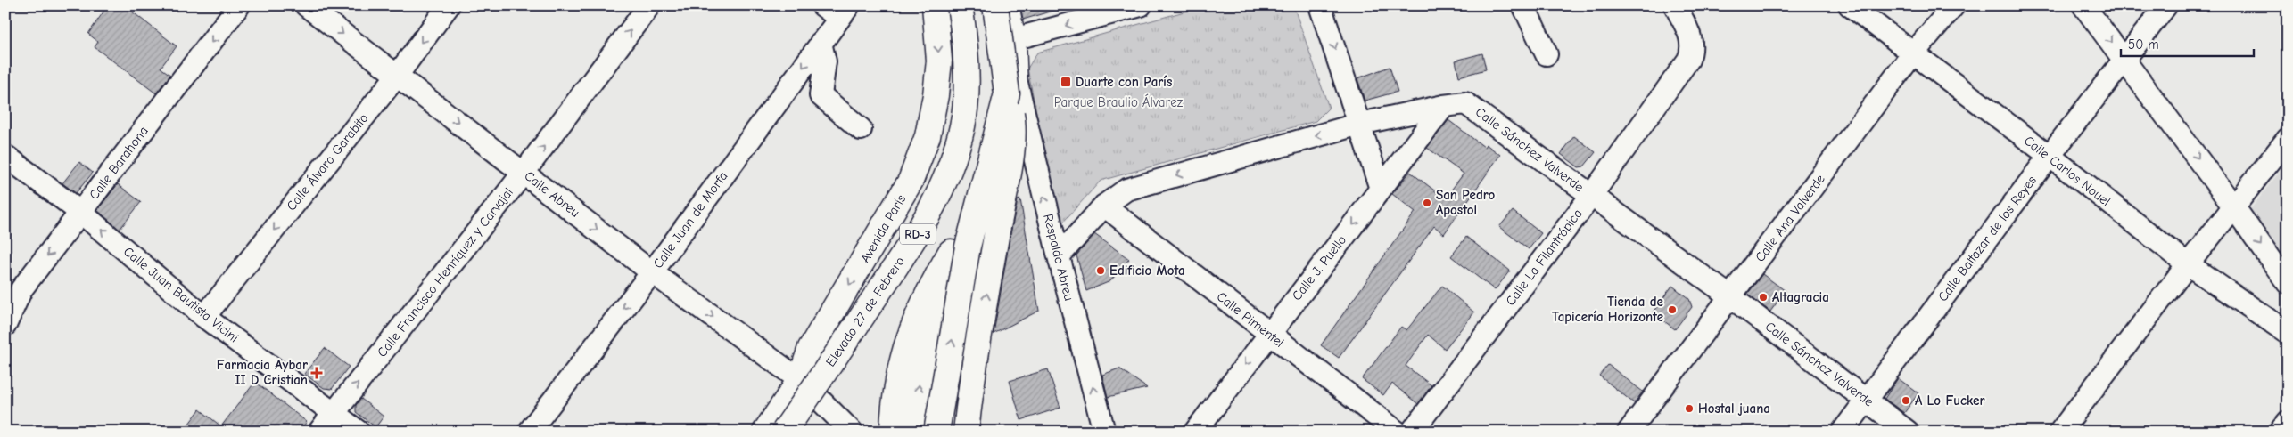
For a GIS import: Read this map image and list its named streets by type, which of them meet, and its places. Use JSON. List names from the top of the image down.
{
  "streets": {
    "main road": ["Avenida París", "RD-3", "Elevado 27 de Febrero"],
    "street": [
      "Calle Sánchez Valverde",
      "Calle Álvaro Garabito",
      "Calle Barahona",
      "Calle Carlos Nouel",
      "Calle Abreu",
      "Calle Ana Valverde",
      "Calle Juan de Morfa",
      "Calle Baltazar de los Reyes",
      "Respaldo Abreu",
      "Calle La Filantrópica",
      "Calle J. Puello",
      "Calle Francisco Henríquez y Carvajal",
      "Calle Juan Bautista Vicini",
      "Calle Pimentel"
    ]
  },
  "crossings": [
    ["Calle Sánchez Valverde", "Calle Ana Valverde"],
    ["Calle Sánchez Valverde", "Calle Baltazar de los Reyes"],
    ["Calle Sánchez Valverde", "Respaldo Abreu"],
    ["Calle Sánchez Valverde", "Calle La Filantrópica"],
    ["Calle Sánchez Valverde", "Calle J. Puello"],
    ["Calle Sánchez Valverde", "Calle Pimentel"],
    ["Calle Álvaro Garabito", "Calle Abreu"],
    ["Calle Álvaro Garabito", "Calle Juan Bautista Vicini"],
    ["Calle Barahona", "Calle Juan Bautista Vicini"],
    ["Calle Carlos Nouel", "Calle Ana Valverde"],
    ["Calle Carlos Nouel", "Calle Baltazar de los Reyes"],
    ["Calle Abreu", "Calle Juan de Morfa"],
    ["Calle Abreu", "Avenida París"],
    ["Calle Abreu", "Calle Francisco Henríquez y Carvajal"],
    ["RD-3", "Respaldo Abreu"],
    ["Calle J. Puello", "Calle Pimentel"],
    ["Calle Francisco Henríquez y Carvajal", "Calle Juan Bautista Vicini"]
  ],
  "one_way": [
    "Calle Álvaro Garabito",
    "Calle Barahona",
    "Calle Abreu",
    "Calle Juan de Morfa",
    "Respaldo Abreu",
    "Calle J. Puello",
    "Calle Francisco Henríquez y Carvajal",
    "Calle Juan Bautista Vicini"
  ],
  "parks": ["Parque Braulio Álvarez"],
  "places": {
    "transit": ["Duarte con París"],
    "other": [
      "San Pedro Apostol",
      "Edificio Mota",
      "Altagracia",
      "Tienda de Tapicería Horizonte",
      "A Lo Fucker",
      "Hostal juana"
    ],
    "health": ["Farmacia Aybar II D Cristian"]
  },
  "scale_bar": "50 m"
}
